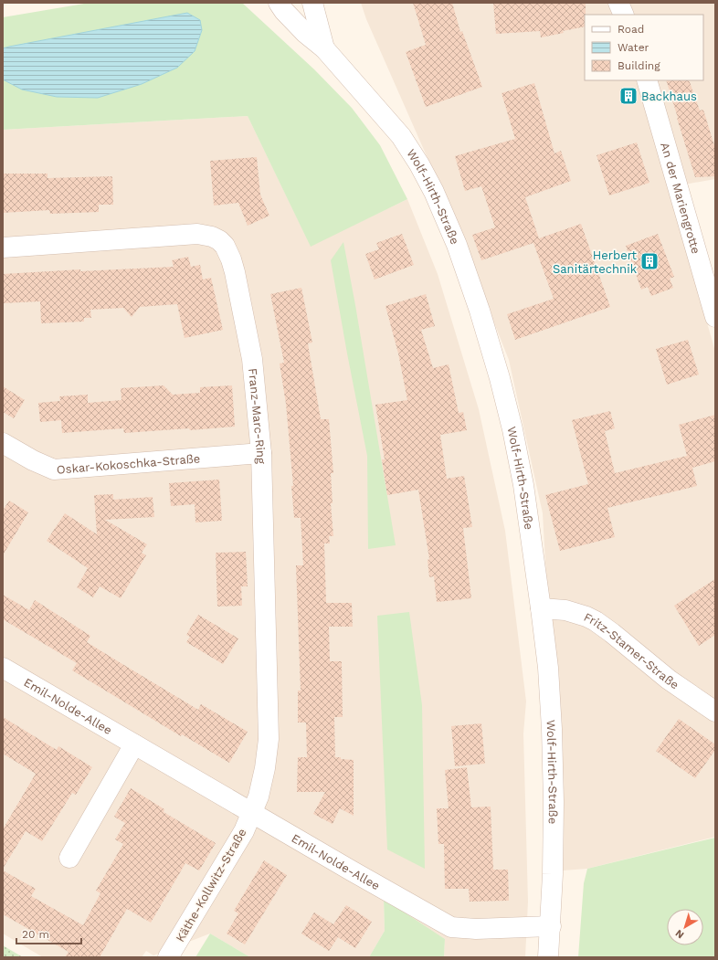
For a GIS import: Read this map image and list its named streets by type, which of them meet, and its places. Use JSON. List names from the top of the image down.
{
  "streets": {
    "street": [
      "Wolf-Hirth-Straße",
      "An der Mariengrotte",
      "Franz-Marc-Ring",
      "Oskar-Kokoschka-Straße",
      "Fritz-Stamer-Straße",
      "Emil-Nolde-Allee",
      "Käthe-Kollwitz-Straße"
    ]
  },
  "crossings": [
    ["Wolf-Hirth-Straße", "Fritz-Stamer-Straße"],
    ["Wolf-Hirth-Straße", "Emil-Nolde-Allee"],
    ["Franz-Marc-Ring", "Oskar-Kokoschka-Straße"],
    ["Franz-Marc-Ring", "Emil-Nolde-Allee"],
    ["Franz-Marc-Ring", "Käthe-Kollwitz-Straße"],
    ["Emil-Nolde-Allee", "Käthe-Kollwitz-Straße"]
  ],
  "places": {
    "building": ["Backhaus", "Herbert Sanitärtechnik"]
  },
  "legend": ["Road", "Water", "Building"],
  "scale_bar": "20 m",
  "north": "bottom left"
}
